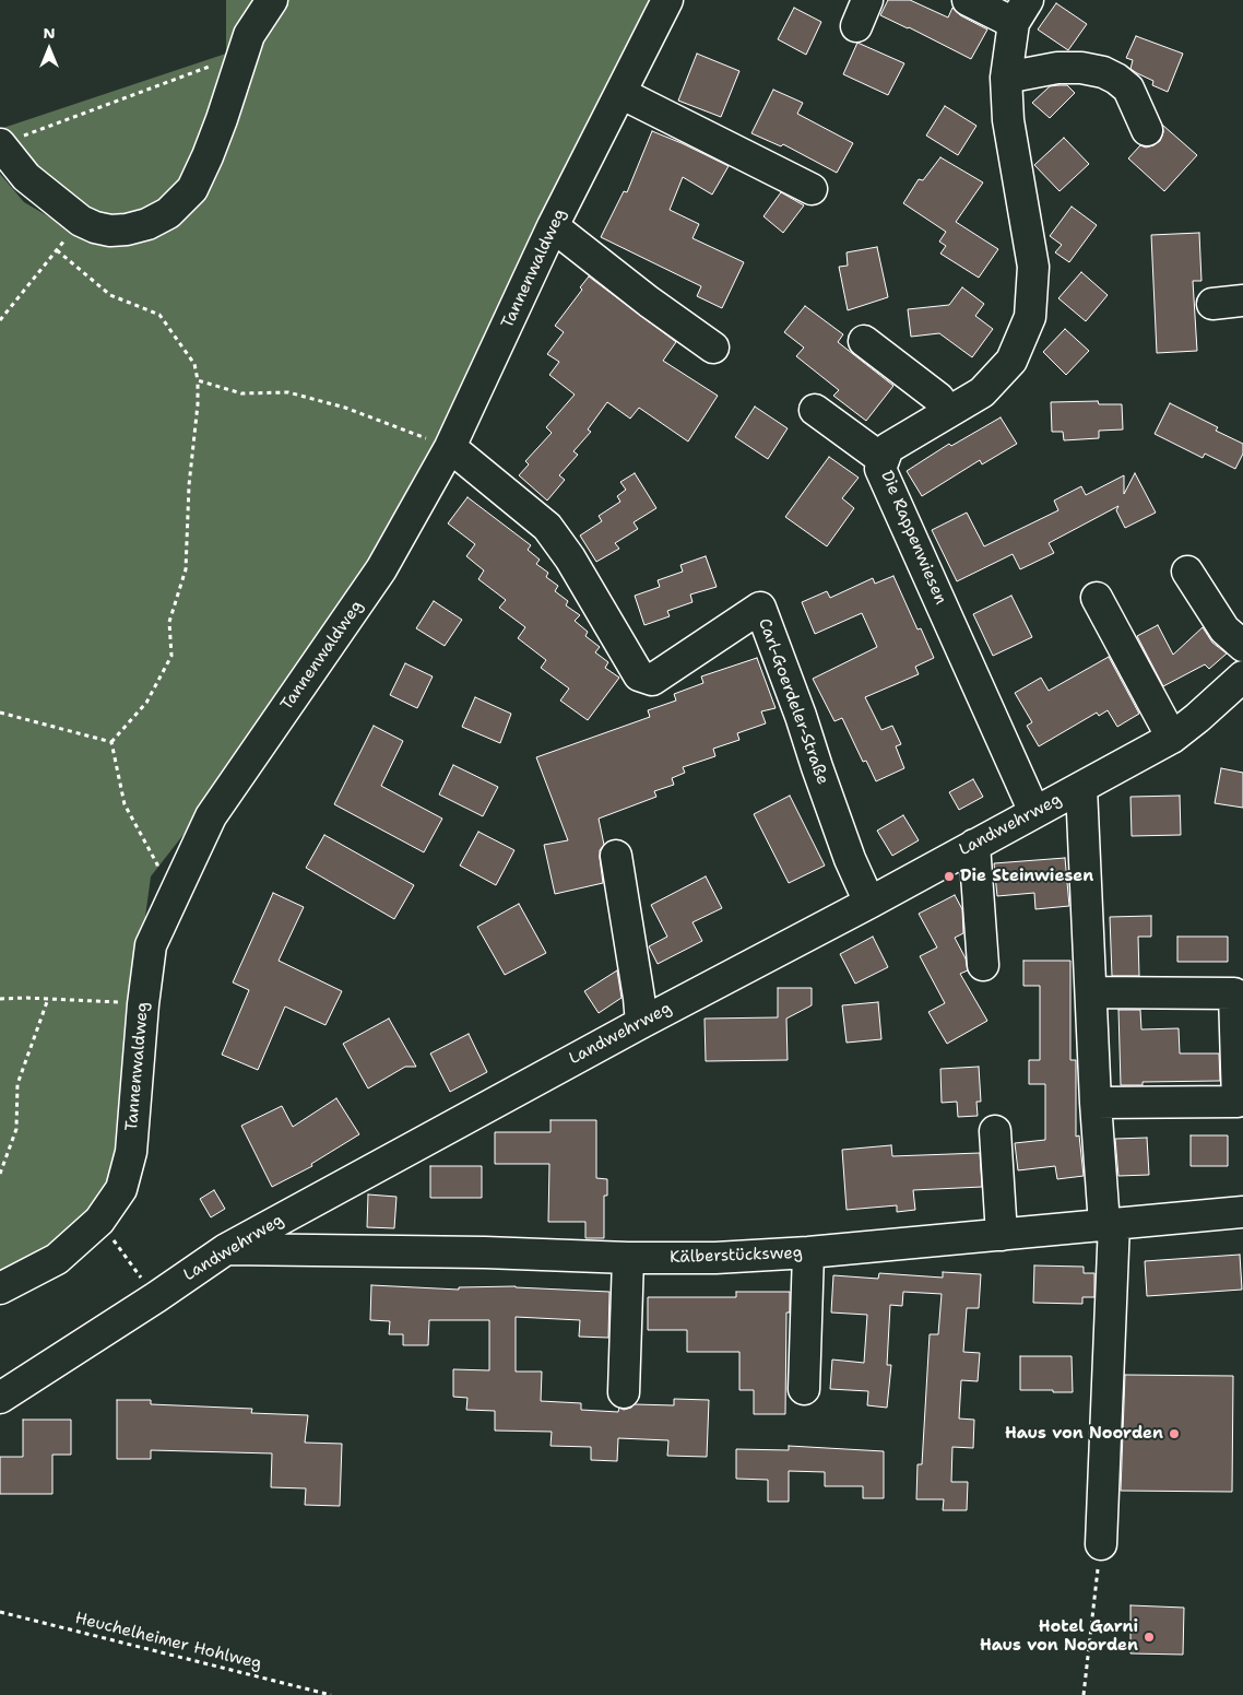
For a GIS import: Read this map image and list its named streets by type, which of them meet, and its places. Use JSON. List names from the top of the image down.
{
  "streets": {
    "street": [
      "Tannenwaldweg",
      "Die Rappenwiesen",
      "Carl-Goerdeler-Straße",
      "Landwehrweg",
      "Kälberstücksweg"
    ],
    "path": ["Heuchelheimer Hohlweg"]
  },
  "crossings": [
    ["Tannenwaldweg", "Carl-Goerdeler-Straße"],
    ["Die Rappenwiesen", "Landwehrweg"],
    ["Carl-Goerdeler-Straße", "Landwehrweg"],
    ["Landwehrweg", "Kälberstücksweg"]
  ],
  "places": ["Die Steinwiesen", "Haus von Noorden", "Hotel Garni Haus von Noorden"],
  "north": "top"
}
